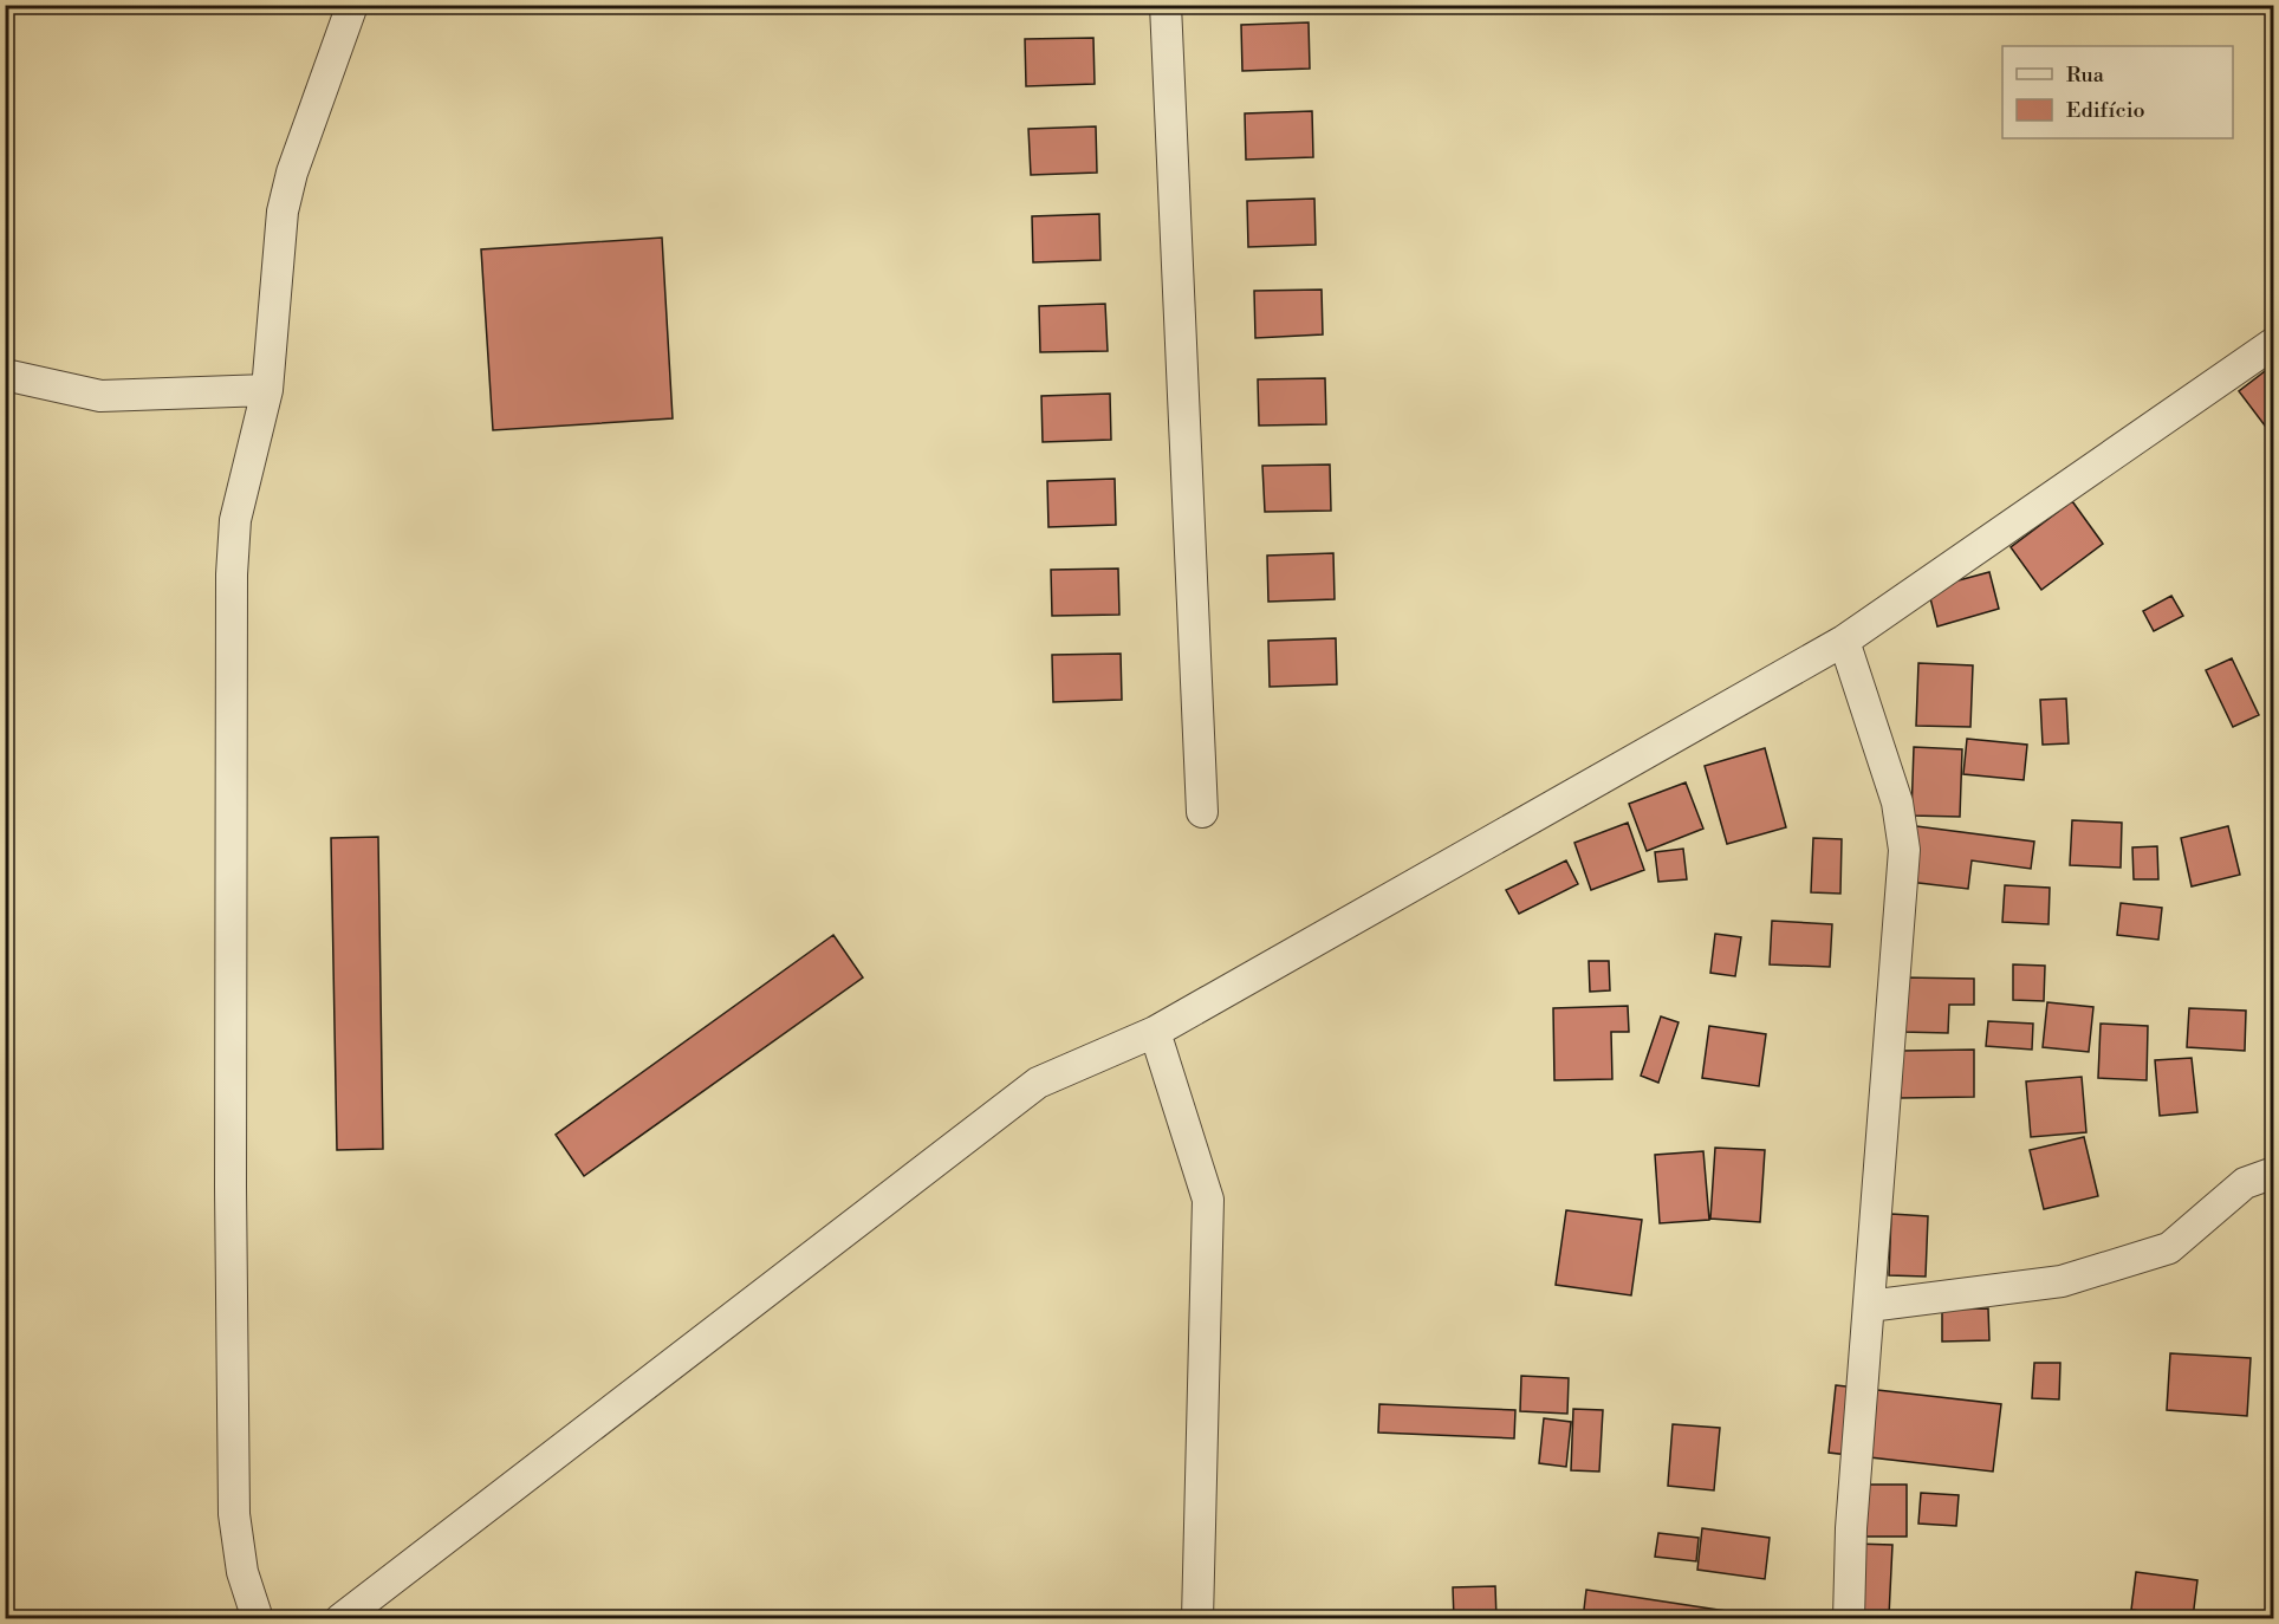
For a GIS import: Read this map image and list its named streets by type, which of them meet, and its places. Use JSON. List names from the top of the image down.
{
  "legend": ["Rua", "Edifício"]
}
